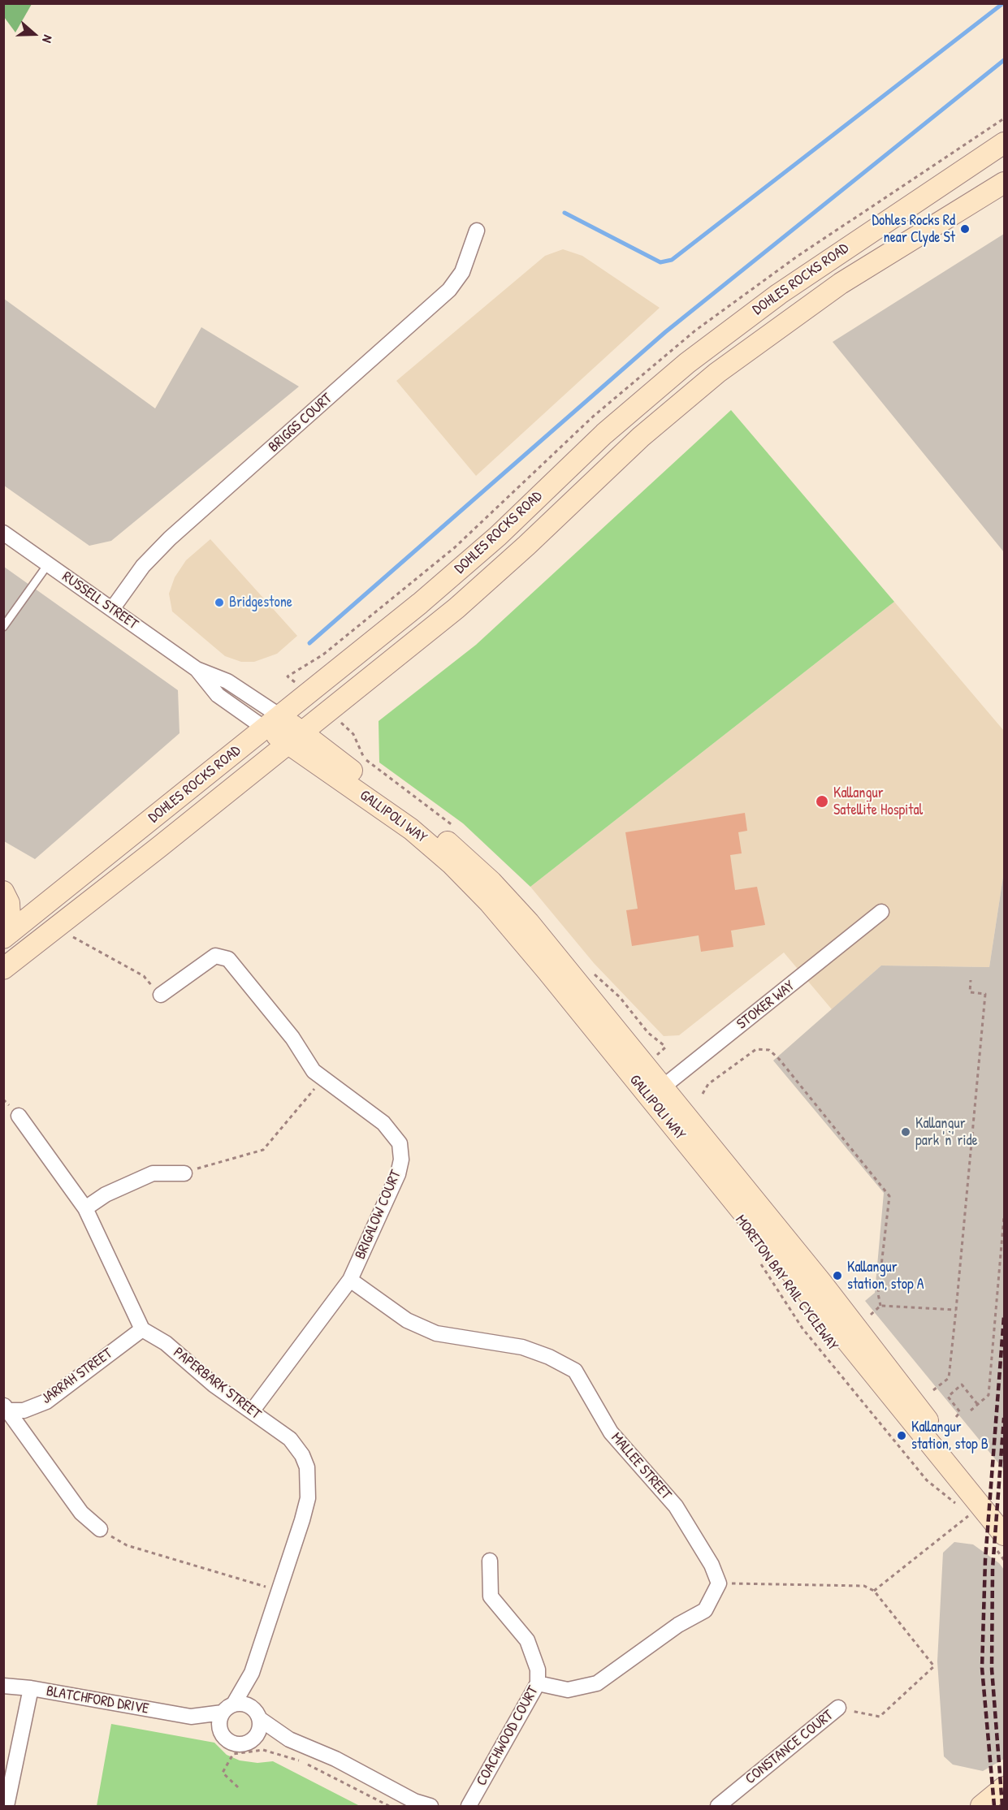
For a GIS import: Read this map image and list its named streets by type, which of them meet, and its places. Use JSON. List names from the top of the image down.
{
  "streets": {
    "main road": ["DOHLES ROCKS ROAD", "GALLIPOLI WAY"],
    "street": [
      "BRIGGS COURT",
      "RUSSELL STREET",
      "STOKER WAY",
      "BRIGALOW COURT",
      "JARRAH STREET",
      "PAPERBARK STREET",
      "MALLEE STREET",
      "BLATCHFORD DRIVE",
      "COACHWOOD COURT",
      "CONSTANCE COURT"
    ],
    "path": ["MORETON BAY RAIL CYCLEWAY"]
  },
  "crossings": [
    ["DOHLES ROCKS ROAD", "RUSSELL STREET"],
    ["DOHLES ROCKS ROAD", "GALLIPOLI WAY"],
    ["BRIGGS COURT", "RUSSELL STREET"],
    ["RUSSELL STREET", "GALLIPOLI WAY"],
    ["GALLIPOLI WAY", "STOKER WAY"],
    ["BRIGALOW COURT", "PAPERBARK STREET"],
    ["BRIGALOW COURT", "MALLEE STREET"],
    ["JARRAH STREET", "PAPERBARK STREET"],
    ["PAPERBARK STREET", "BLATCHFORD DRIVE"]
  ],
  "places": [
    "Dohles Rocks Rd near Clyde St",
    "Bridgestone",
    "Kallangur Satellite Hospital",
    "Kallangur park 'n' ride",
    "Kallangur station, stop A",
    "Kallangur station, stop B"
  ],
  "north": "right"
}
